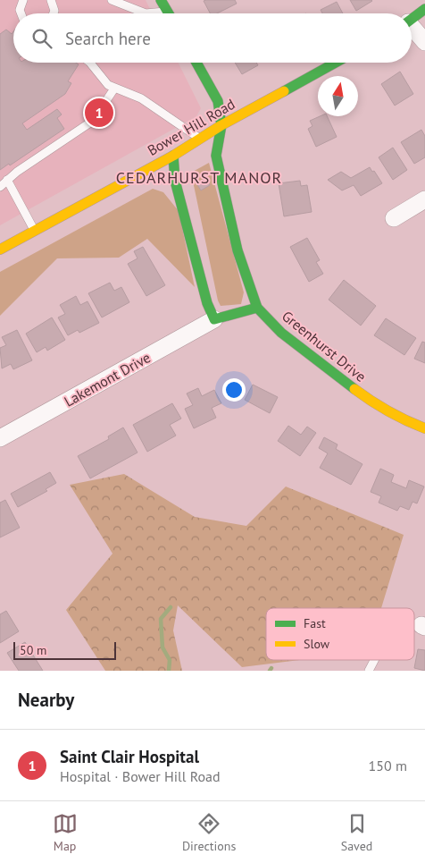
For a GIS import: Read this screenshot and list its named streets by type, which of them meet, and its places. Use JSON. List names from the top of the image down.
{
  "streets": {
    "street": ["Bower Hill Road", "Greenhurst Drive", "Lakemont Drive"]
  },
  "crossings": [
    ["Bower Hill Road", "Greenhurst Drive"],
    ["Greenhurst Drive", "Lakemont Drive"]
  ],
  "districts": ["CEDARHURST MANOR"],
  "legend": ["Fast", "Slow"],
  "scale_bar": "50 m",
  "north": "top",
  "page": {
    "search": "Search here",
    "pins": "1",
    "scale": "50 m",
    "heading": "Nearby",
    "list": [
      {
        "mark": "1",
        "name": "Saint Clair Hospital",
        "note": "Hospital · Bower Hill Road",
        "value": "150 m"
      }
    ],
    "nav": ["Map", "Directions", "Saved"]
  }
}
